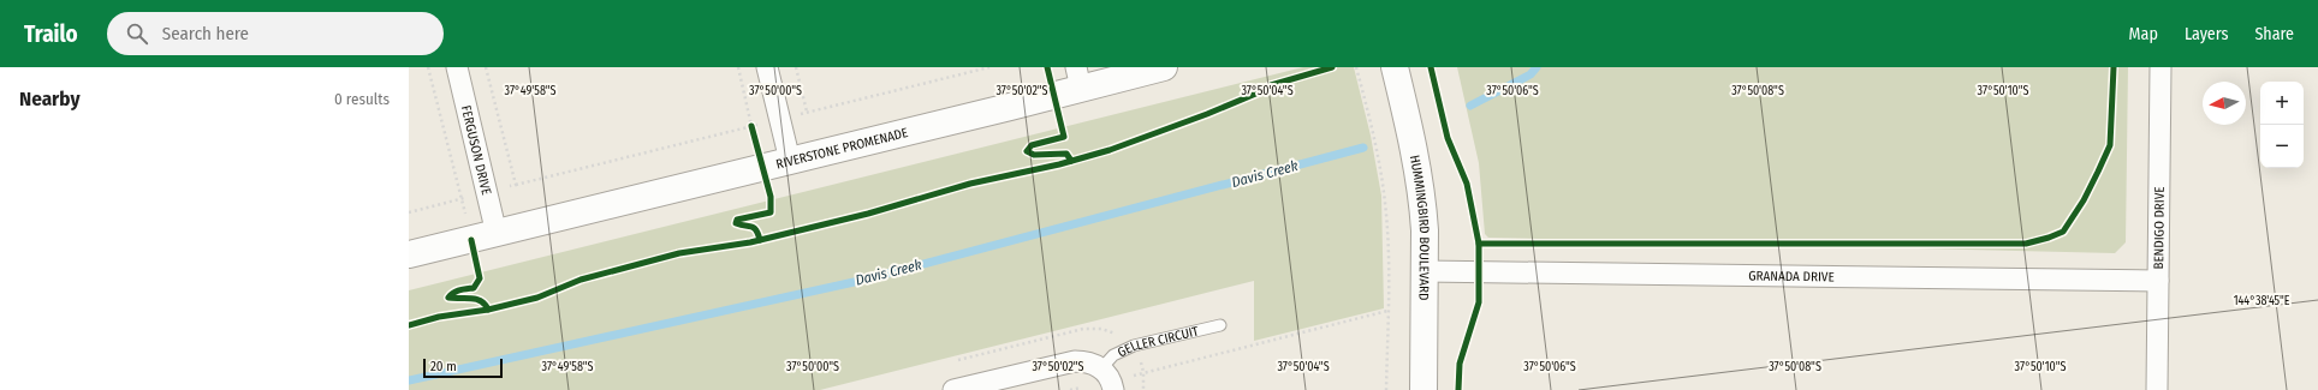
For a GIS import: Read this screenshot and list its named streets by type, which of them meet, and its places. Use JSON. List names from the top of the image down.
{
  "streets": {
    "street": [
      "RIVERSTONE PROMENADE",
      "FERGUSON DRIVE",
      "HUMMINGBIRD BOULEVARD",
      "BENDIGO DRIVE",
      "GRANADA DRIVE"
    ],
    "lane": ["GELLER CIRCUIT"]
  },
  "crossings": [
    ["RIVERSTONE PROMENADE", "FERGUSON DRIVE"],
    ["HUMMINGBIRD BOULEVARD", "GRANADA DRIVE"],
    ["BENDIGO DRIVE", "GRANADA DRIVE"]
  ],
  "water": ["Davis Creek"],
  "scale_bar": "20 m",
  "north": "left",
  "page": {
    "header": "Trailo",
    "search": "Search here",
    "nav": ["Map", "Layers", "Share"],
    "heading": ["Nearby", "0 results"],
    "map_buttons": ["+", "−"],
    "scale": "20 m"
  },
  "coordinates": [
    "37°49'58\"S",
    "37°50'00\"S",
    "37°50'02\"S",
    "37°50'04\"S",
    "37°50'06\"S",
    "37°50'08\"S",
    "37°50'10\"S",
    "144°38'45\"E"
  ]
}
